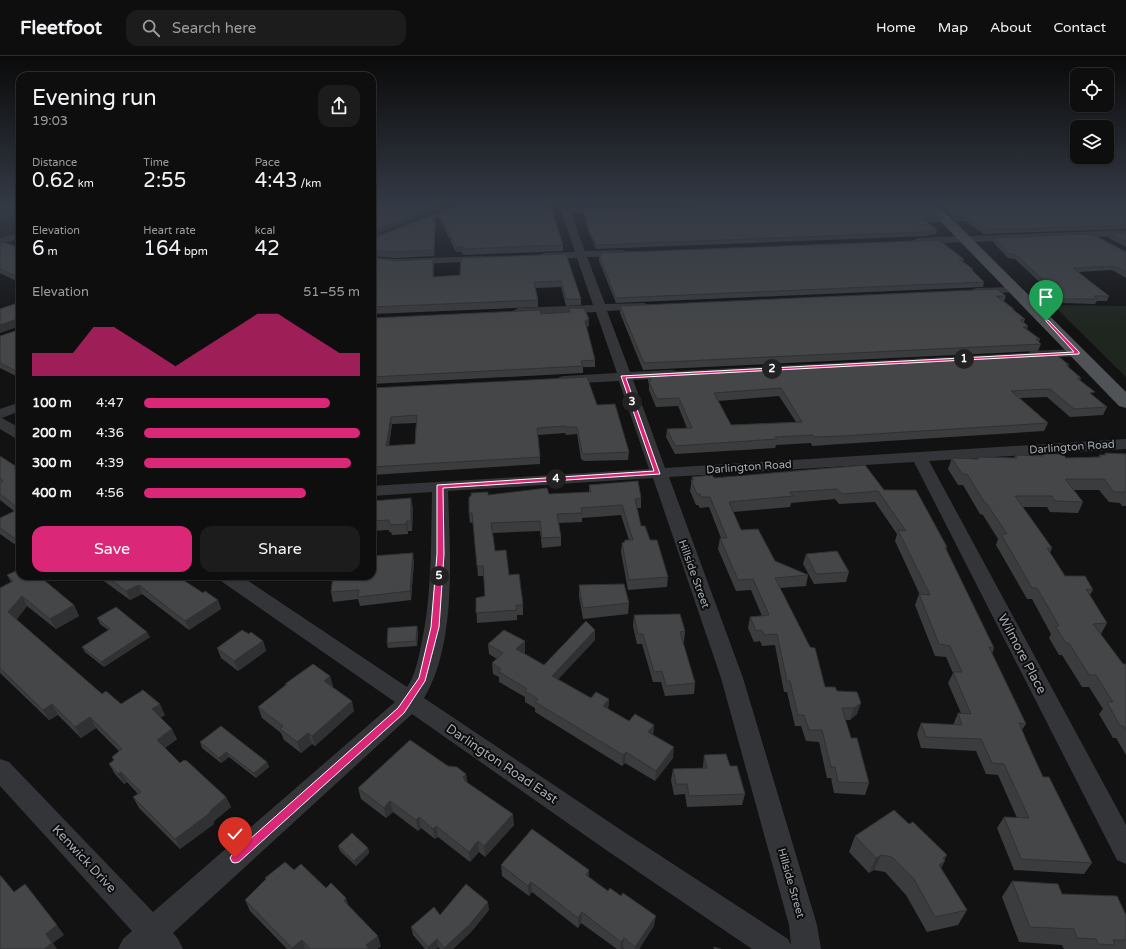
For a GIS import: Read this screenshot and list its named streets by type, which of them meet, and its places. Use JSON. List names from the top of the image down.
{
  "streets": {
    "street": [
      "Darlington Road",
      "Hillside Street",
      "Wilmore Place",
      "Darlington Road East",
      "Kenwick Drive"
    ]
  },
  "crossings": [
    ["Darlington Road", "Hillside Street"],
    ["Darlington Road", "Wilmore Place"]
  ],
  "page": {
    "header": "Fleetfoot",
    "search": "Search here",
    "nav": [
      "Home",
      "Map",
      "About",
      "Contact"
    ],
    "heading": ["Evening run", "19:03"],
    "stats": [
      ["Distance", "0.62 km"],
      ["Time", "2:55"],
      ["Pace", "4:43 /km"],
      ["Elevation", "6 m"],
      ["Heart rate", "164 bpm"],
      ["kcal", "42"]
    ],
    "chart": ["Elevation", "51–55 m"],
    "pins": [
      "1",
      "2",
      "3",
      "4",
      "5"
    ],
    "list": [
      {
        "name": "100 m",
        "note": "4:47"
      },
      {
        "name": "200 m",
        "note": "4:36"
      },
      {
        "name": "300 m",
        "note": "4:39"
      },
      {
        "name": "400 m",
        "note": "4:56"
      }
    ],
    "buttons": ["Save", "Share"]
  }
}
